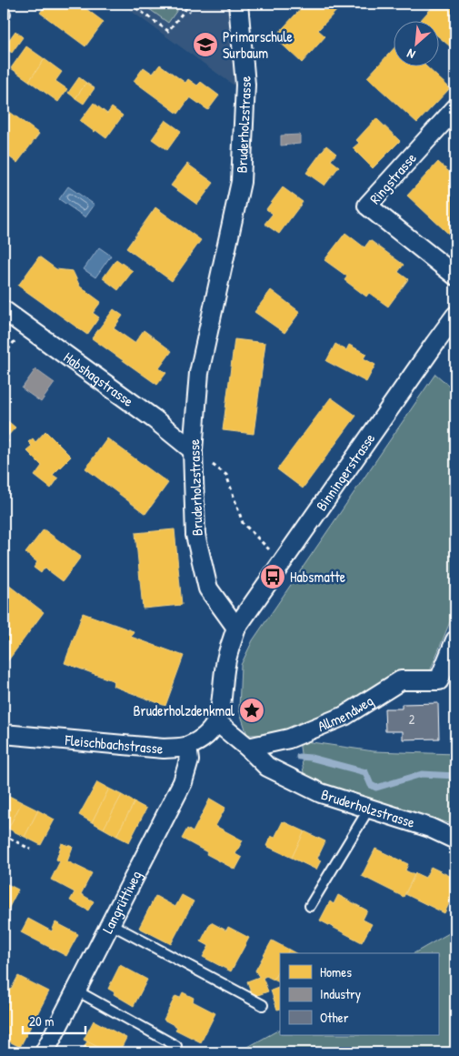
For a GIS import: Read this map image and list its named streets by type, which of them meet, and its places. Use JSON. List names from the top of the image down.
{
  "streets": {
    "street": [
      "Bruderholzstrasse",
      "Ringstrasse",
      "Habshagstrasse",
      "Binningerstrasse",
      "Allmendweg",
      "Fleischbachstrasse",
      "Langrüttiweg"
    ]
  },
  "crossings": [
    ["Bruderholzstrasse", "Habshagstrasse"],
    ["Bruderholzstrasse", "Binningerstrasse"],
    ["Bruderholzstrasse", "Allmendweg"],
    ["Bruderholzstrasse", "Fleischbachstrasse"],
    ["Fleischbachstrasse", "Langrüttiweg"]
  ],
  "places": {
    "school or university": ["Primarschule Surbaum"],
    "bus stop": ["Habsmatte"],
    "place": ["Bruderholzdenkmal"]
  },
  "house_numbers": ["2"],
  "legend": ["Homes", "Industry", "Other"],
  "scale_bar": "20 m",
  "north": "bottom left"
}
